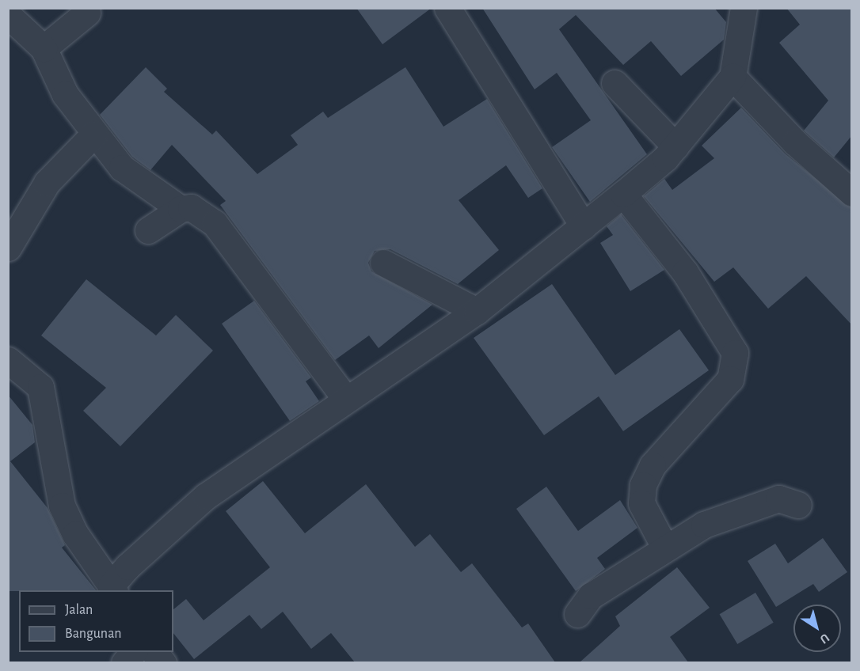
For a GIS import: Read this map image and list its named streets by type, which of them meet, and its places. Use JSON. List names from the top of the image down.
{
  "legend": ["Jalan", "Bangunan"],
  "north": "bottom right"
}
